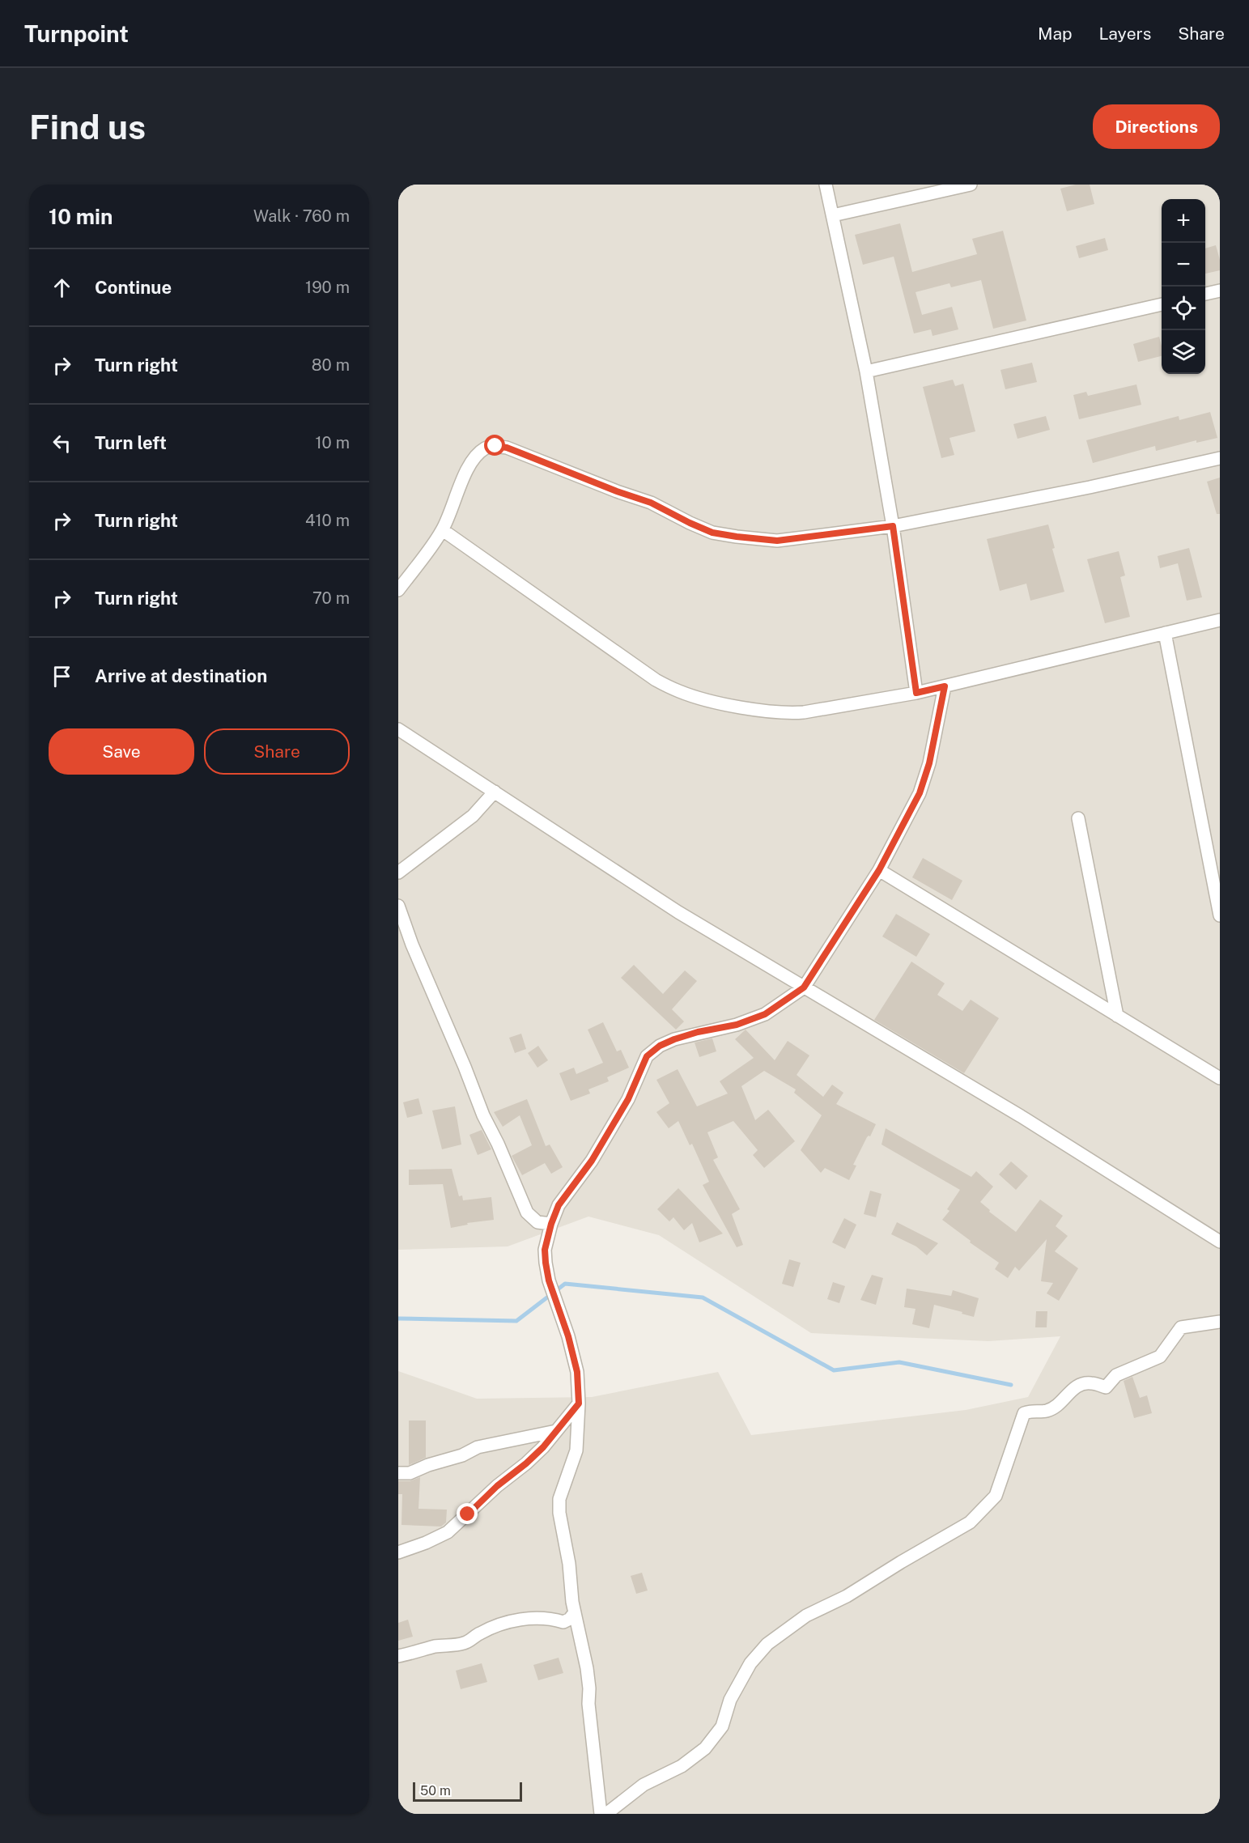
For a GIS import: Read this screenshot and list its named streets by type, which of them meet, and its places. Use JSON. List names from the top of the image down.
{
  "scale_bar": "50 m",
  "page": {
    "header": "Turnpoint",
    "nav": ["Map", "Layers", "Share"],
    "buttons": [
      "Directions",
      ["Save", "Share"]
    ],
    "title": "Find us",
    "heading": ["10 min", "Walk · 760 m"],
    "map_buttons": ["+", "−"],
    "list": [
      ["Continue", "190 m"],
      ["Turn right", "80 m"],
      ["Turn left", "10 m"],
      ["Turn right", "410 m"],
      ["Turn right", "70 m"],
      "Arrive at destination"
    ],
    "scale": "50 m"
  }
}
